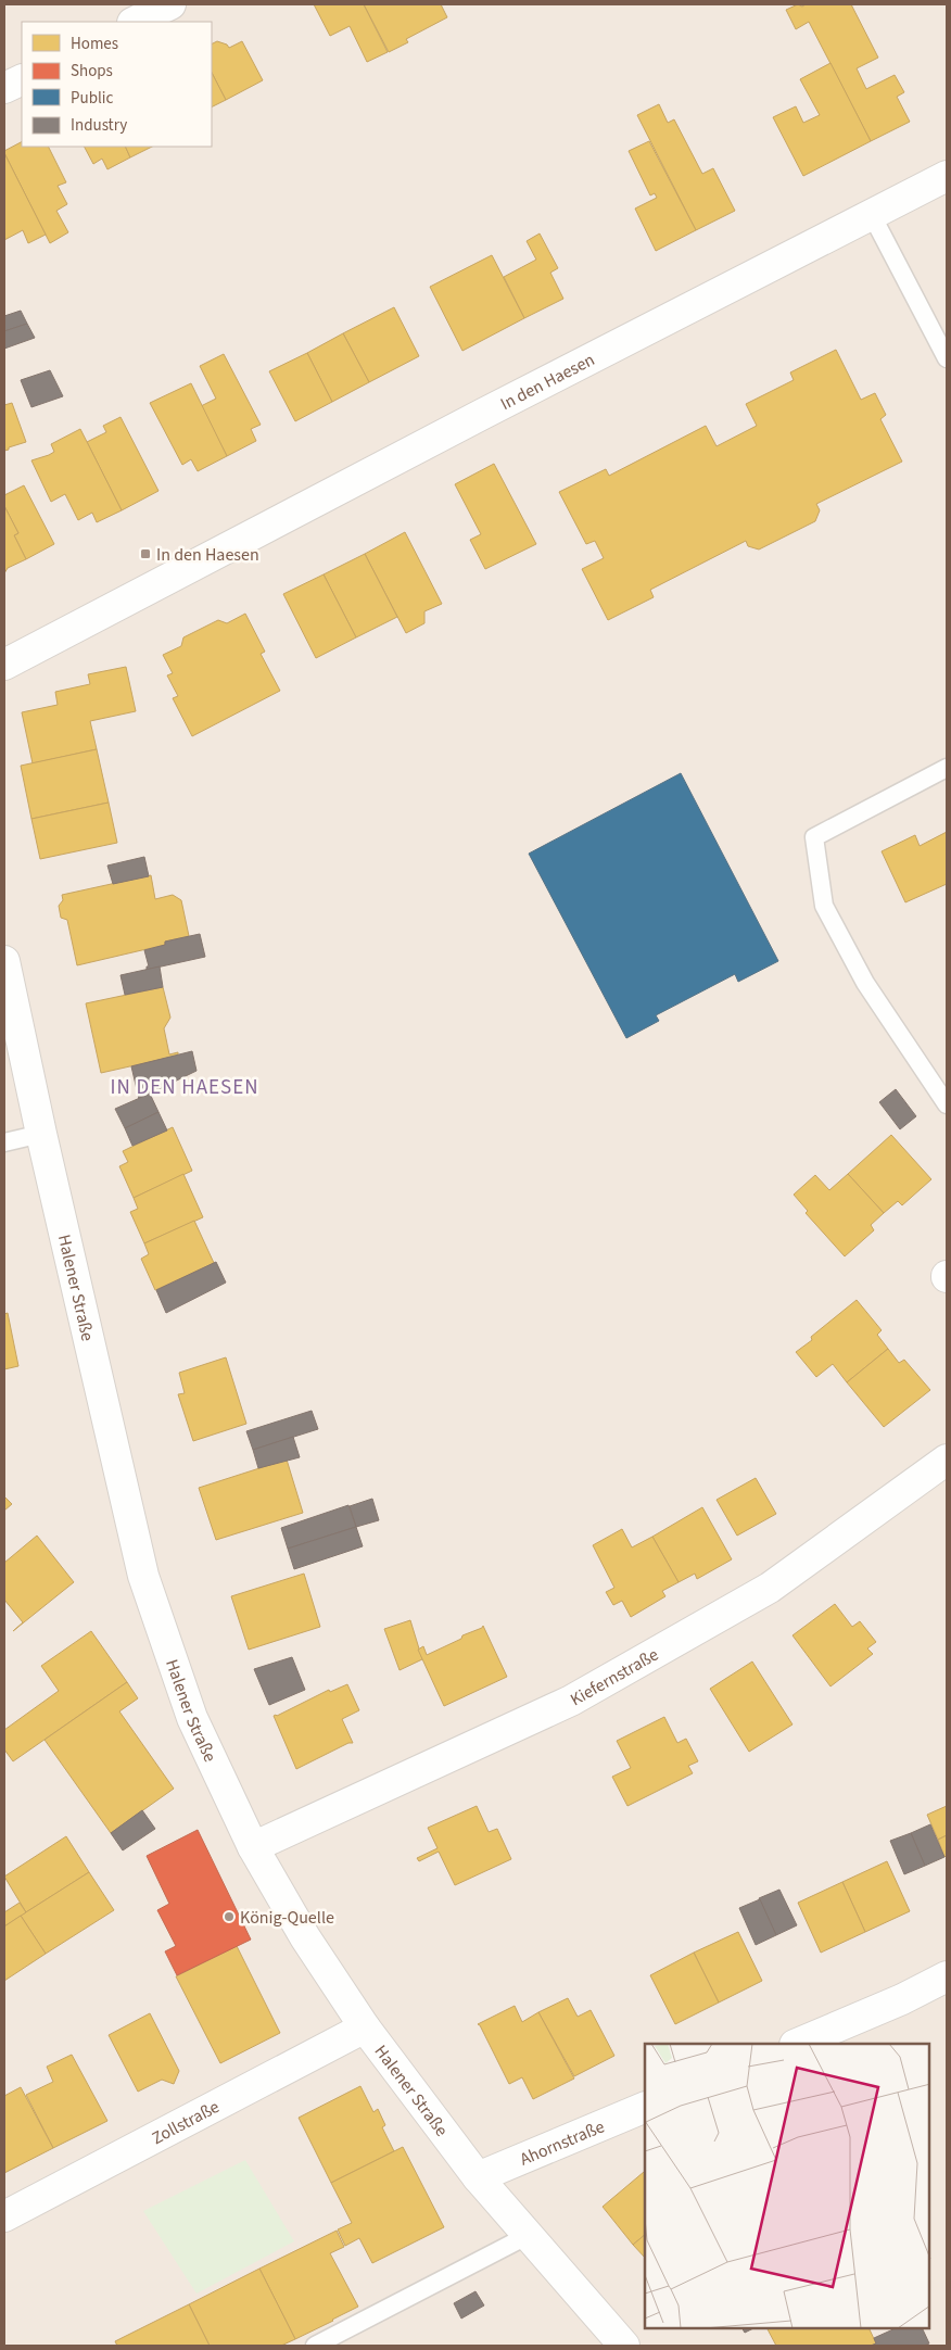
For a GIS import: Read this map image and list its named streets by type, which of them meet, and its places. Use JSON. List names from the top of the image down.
{
  "streets": {
    "street": [
      "In den Haesen",
      "Halener Straße",
      "Kiefernstraße",
      "Zollstraße",
      "Ahornstraße"
    ]
  },
  "crossings": [
    ["Halener Straße", "Kiefernstraße"],
    ["Halener Straße", "Zollstraße"],
    ["Halener Straße", "Ahornstraße"]
  ],
  "districts": ["IN DEN HAESEN"],
  "places": {
    "transit": ["In den Haesen"],
    "other": ["König-Quelle"]
  },
  "legend": [
    "Homes",
    "Shops",
    "Public",
    "Industry"
  ]
}
